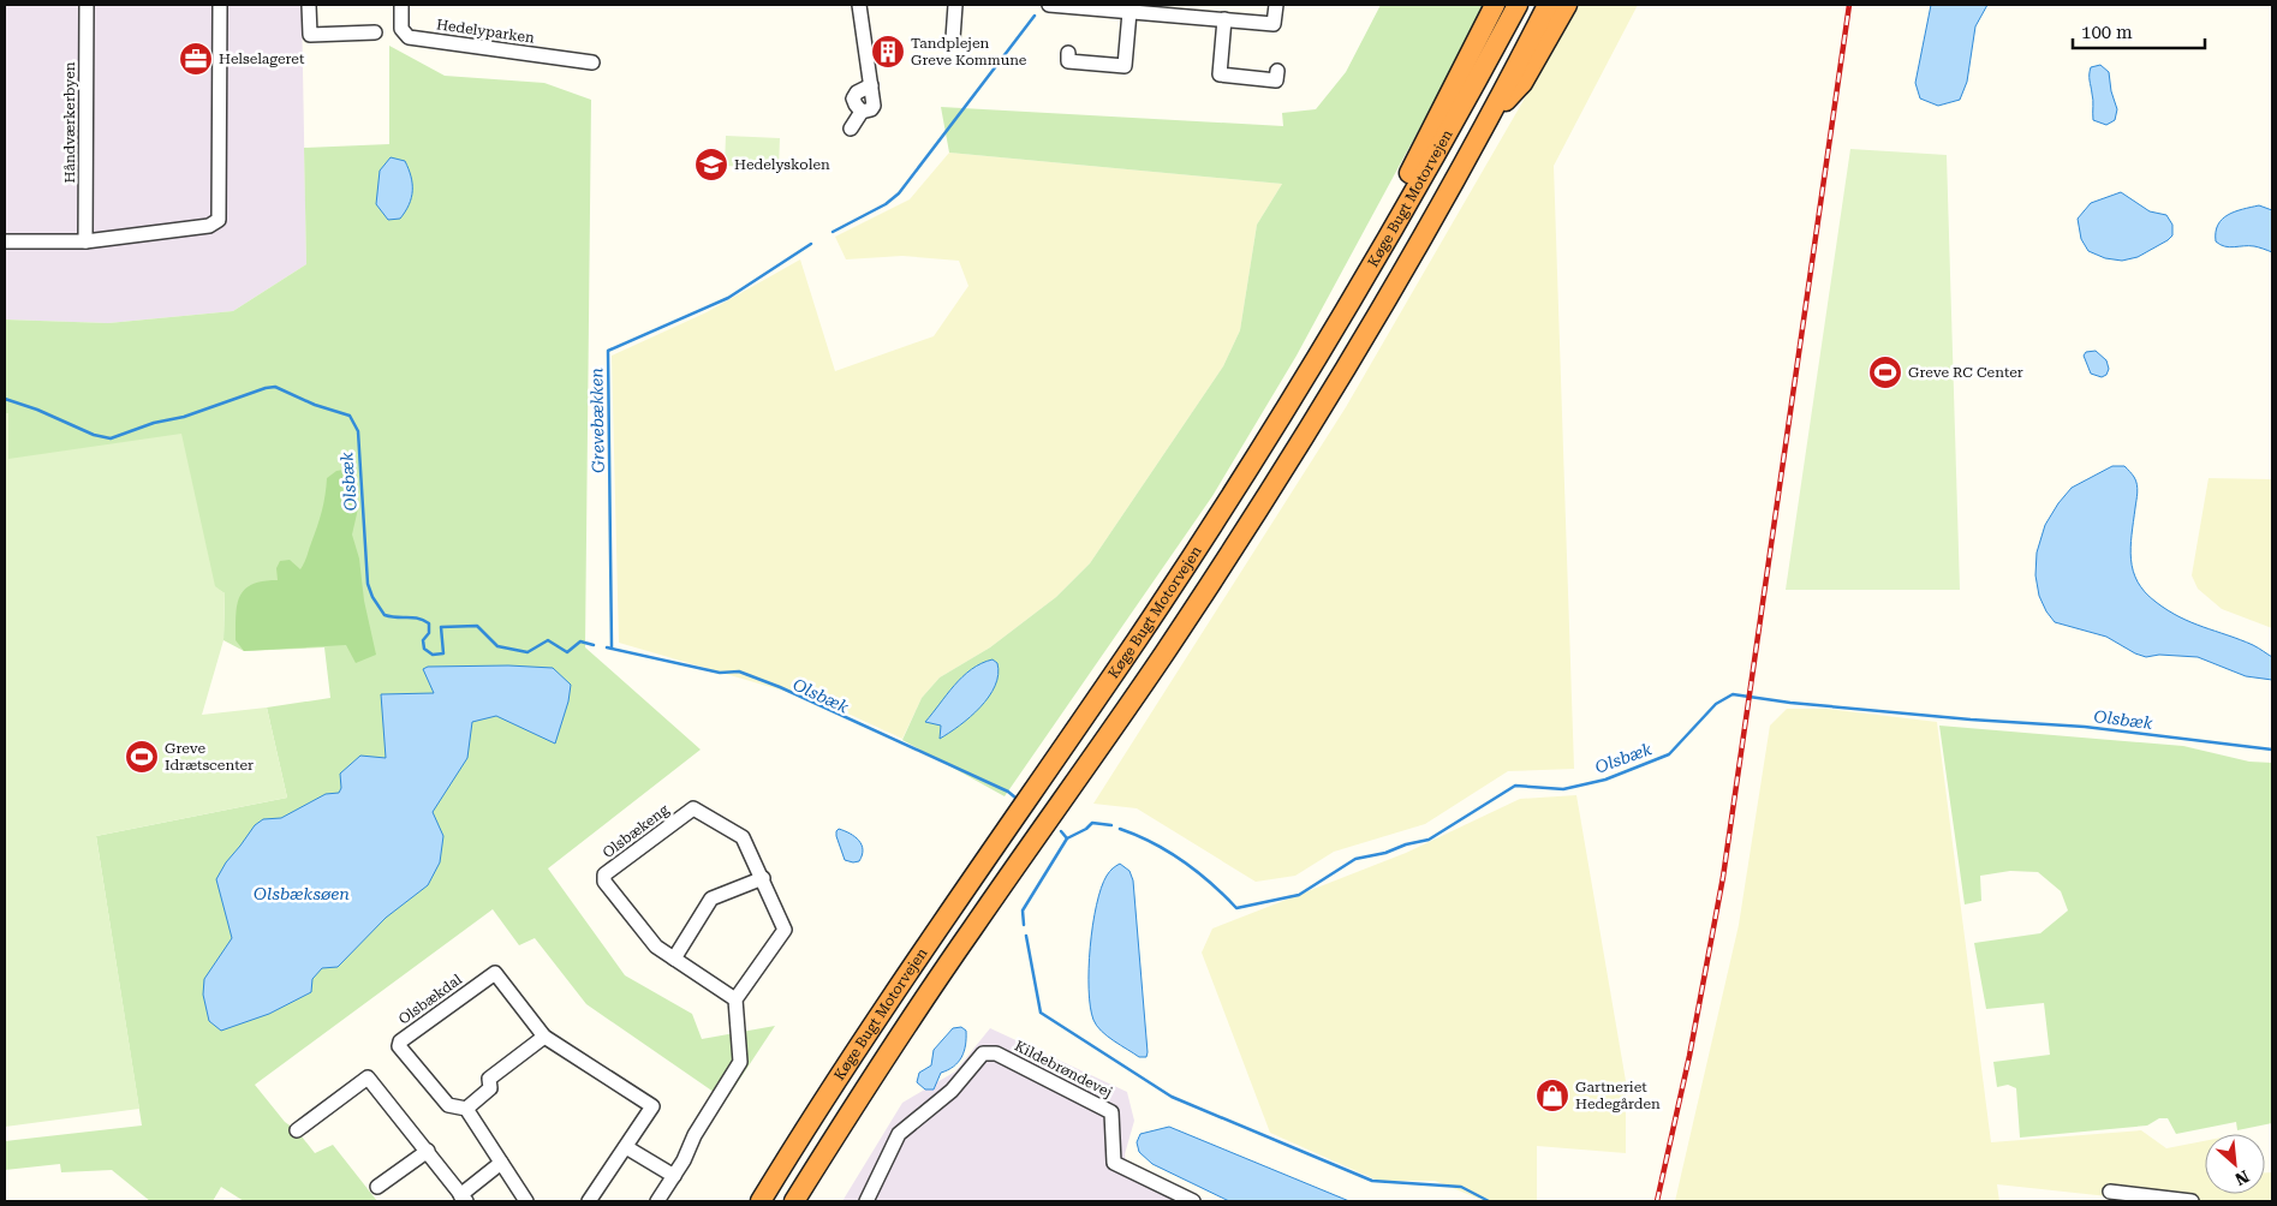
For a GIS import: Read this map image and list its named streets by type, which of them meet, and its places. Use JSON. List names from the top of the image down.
{
  "streets": {
    "highway": ["Køge Bugt Motorvejen"],
    "street": [
      "Hedelyparken",
      "Håndværkerbyen",
      "Olsbækeng",
      "Olsbækdal",
      "Kildebrøndevej"
    ]
  },
  "water": ["Grevebækken", "Olsbæk", "Olsbæksøen"],
  "places": {
    "building": ["Tandplejen Greve Kommune"],
    "office": ["Helselageret"],
    "school or university": ["Hedelyskolen"],
    "sports": ["Greve RC Center", "Greve Idrætscenter"],
    "shop": ["Gartneriet Hedegården"]
  },
  "scale_bar": "100 m",
  "north": "bottom right"
}
